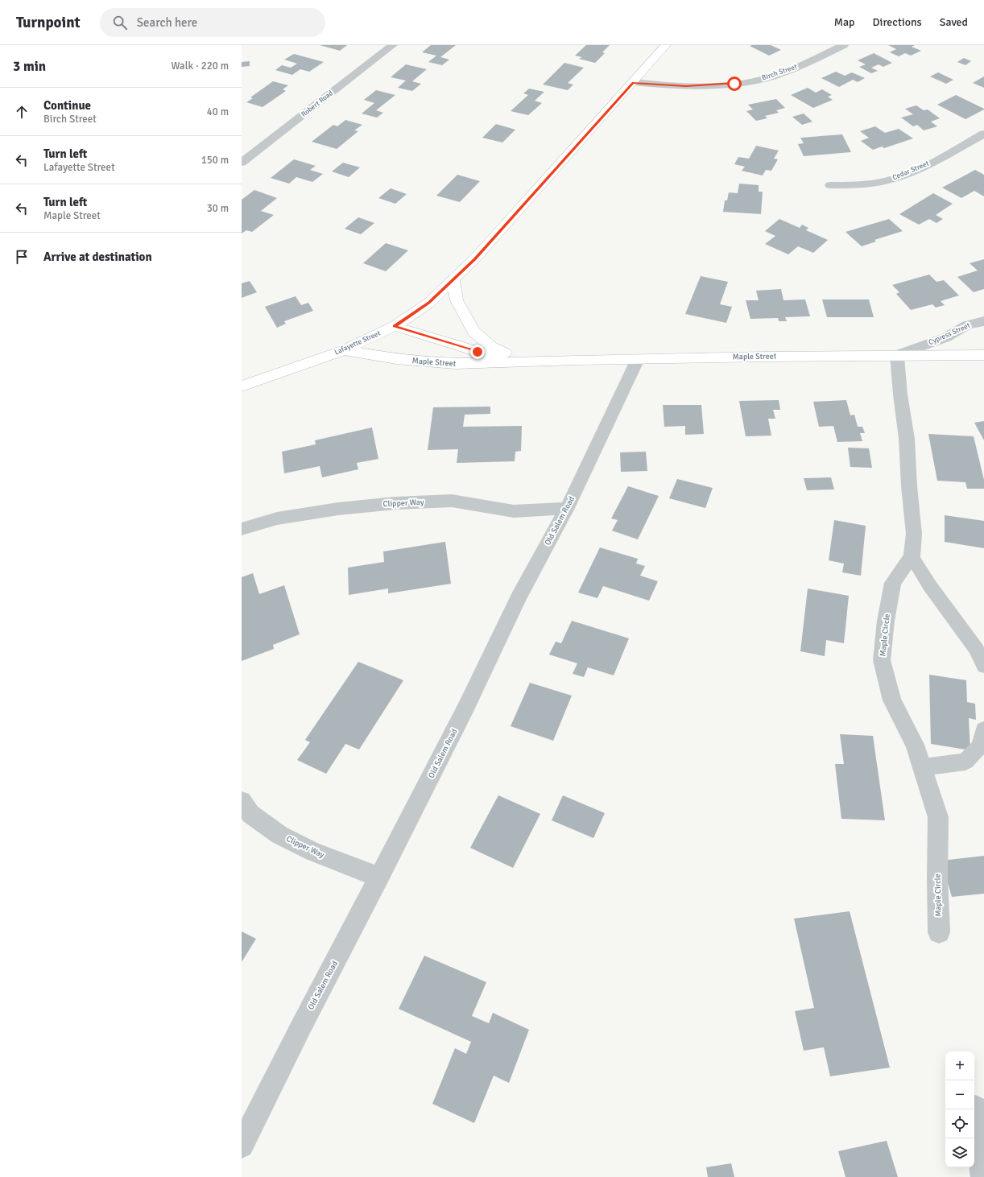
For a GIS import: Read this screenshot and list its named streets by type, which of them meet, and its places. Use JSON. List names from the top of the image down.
{
  "streets": {
    "main road": ["Lafayette Street", "Maple Street"],
    "street": [
      "Birch Street",
      "Robert Road",
      "Cedar Street",
      "Cypress Street",
      "Clipper Way",
      "Old Salem Road",
      "Maple Circle"
    ]
  },
  "crossings": [
    ["Birch Street", "Lafayette Street"],
    ["Cypress Street", "Maple Street"],
    ["Cypress Street", "Maple Circle"],
    ["Lafayette Street", "Maple Street"],
    ["Maple Street", "Old Salem Road"],
    ["Maple Street", "Maple Circle"],
    ["Clipper Way", "Old Salem Road"]
  ],
  "page": {
    "header": "Turnpoint",
    "search": "Search here",
    "nav": ["Map", "Directions", "Saved"],
    "heading": ["3 min", "Walk · 220 m"],
    "list": [
      ["Continue", "Birch Street", "40 m"],
      ["Turn left", "Lafayette Street", "150 m"],
      ["Turn left", "Maple Street", "30 m"],
      "Arrive at destination"
    ],
    "map_buttons": ["+", "−"]
  }
}
